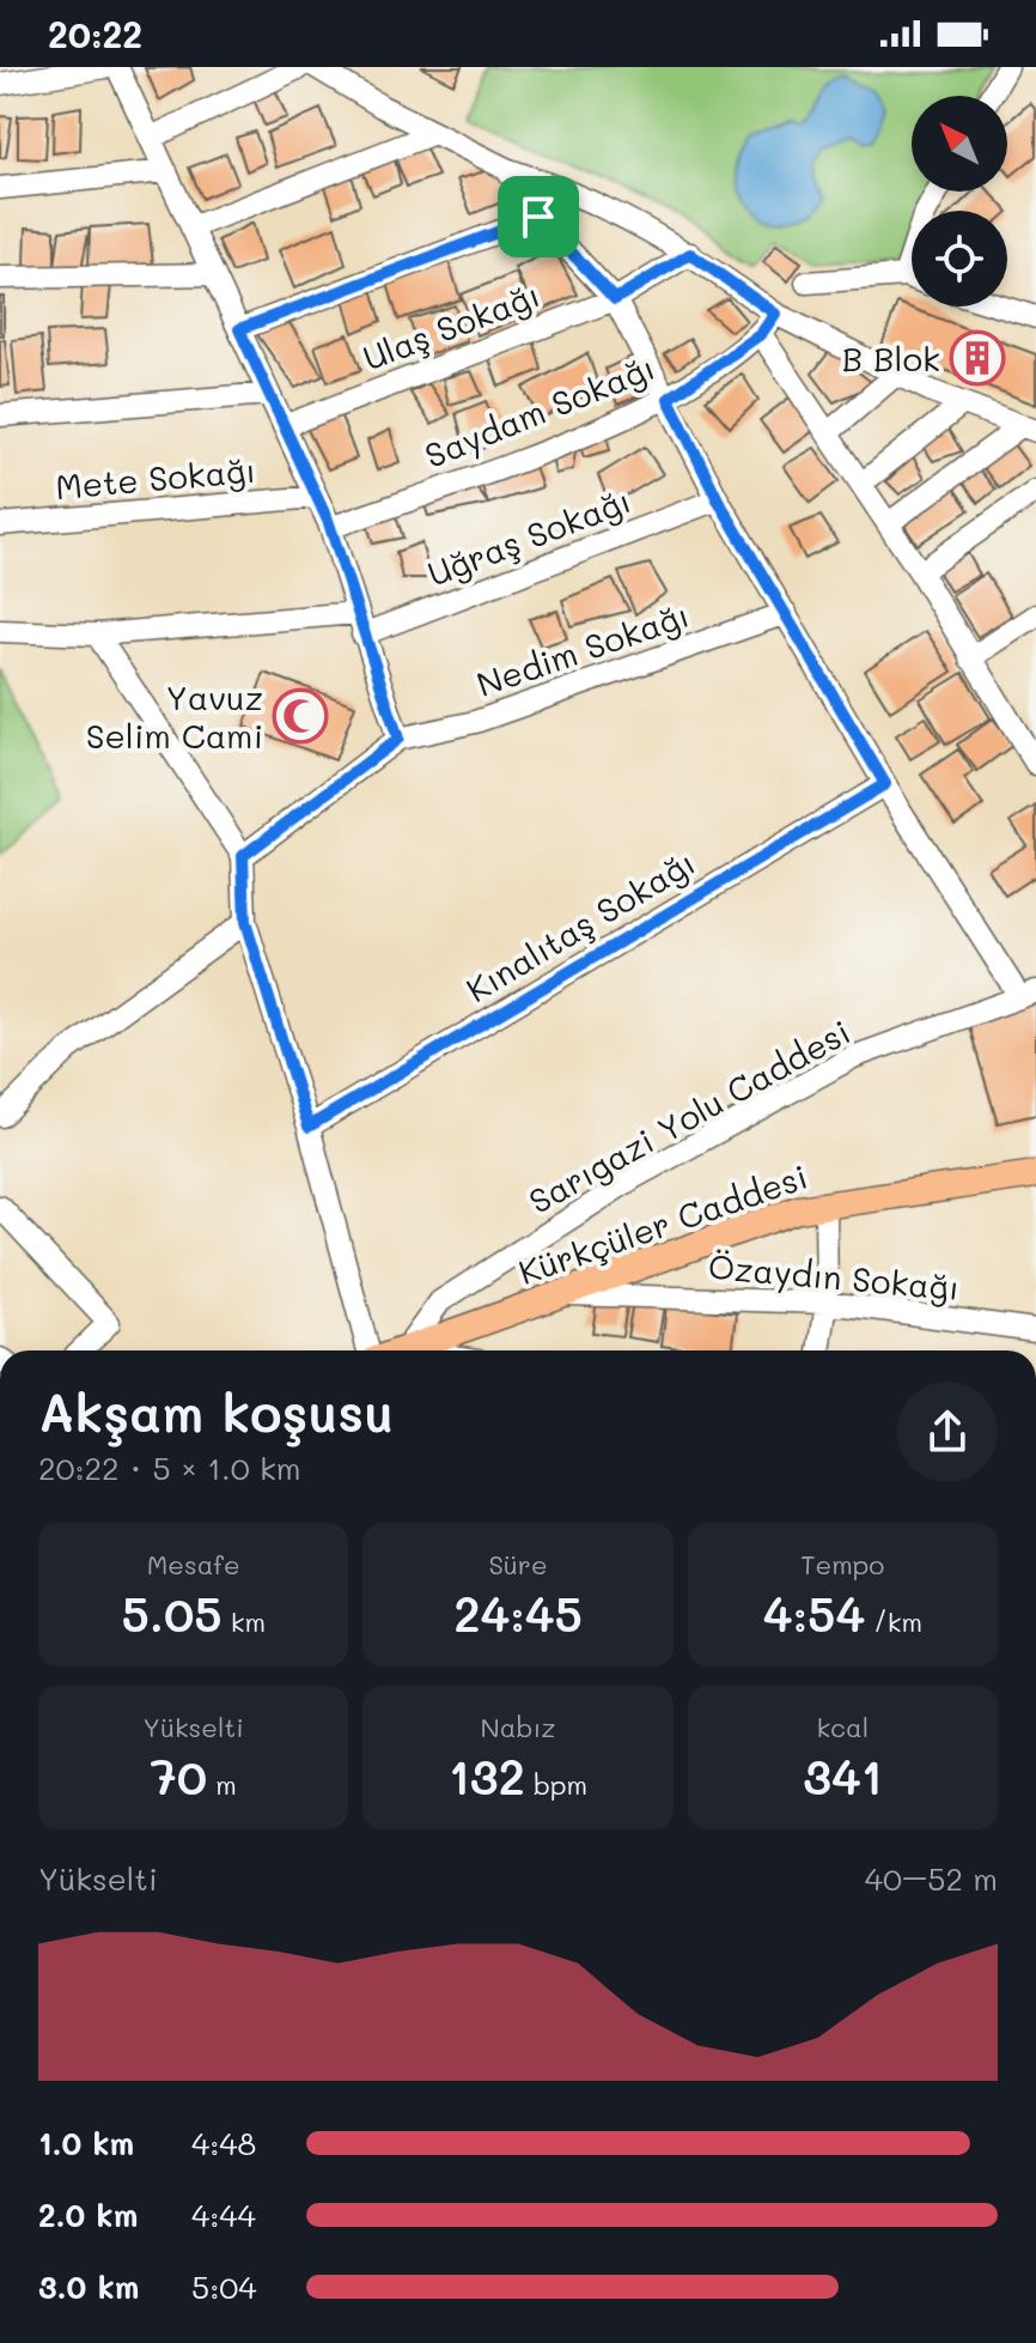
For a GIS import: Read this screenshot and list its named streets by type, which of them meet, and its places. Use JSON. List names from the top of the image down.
{
  "streets": {
    "main road": ["Kürkçüler Caddesi"],
    "street": [
      "Ulaş Sokağı",
      "Saydam Sokağı",
      "Mete Sokağı",
      "Uğraş Sokağı",
      "Nedim Sokağı",
      "Kınalıtaş Sokağı",
      "Sarıgazi Yolu Caddesi",
      "Özaydın Sokağı"
    ]
  },
  "crossings": [
    ["Sarıgazi Yolu Caddesi", "Kürkçüler Caddesi"],
    ["Kürkçüler Caddesi", "Özaydın Sokağı"]
  ],
  "places": {
    "building": ["B Blok"],
    "mosque": ["Yavuz Selim Cami"]
  },
  "north": "top left",
  "page": {
    "status": "20:22",
    "heading": ["Akşam koşusu", "20:22 · 5 × 1.0 km"],
    "stats": [
      ["Mesafe", "5.05 km"],
      ["Süre", "24:45"],
      ["Tempo", "4:54 /km"],
      ["Yükselti", "70 m"],
      ["Nabız", "132 bpm"],
      ["kcal", "341"]
    ],
    "chart": ["Yükselti", "40–52 m"],
    "list": [
      {
        "name": "1.0 km",
        "note": "4:48"
      },
      {
        "name": "2.0 km",
        "note": "4:44"
      },
      {
        "name": "3.0 km",
        "note": "5:04"
      }
    ]
  }
}
